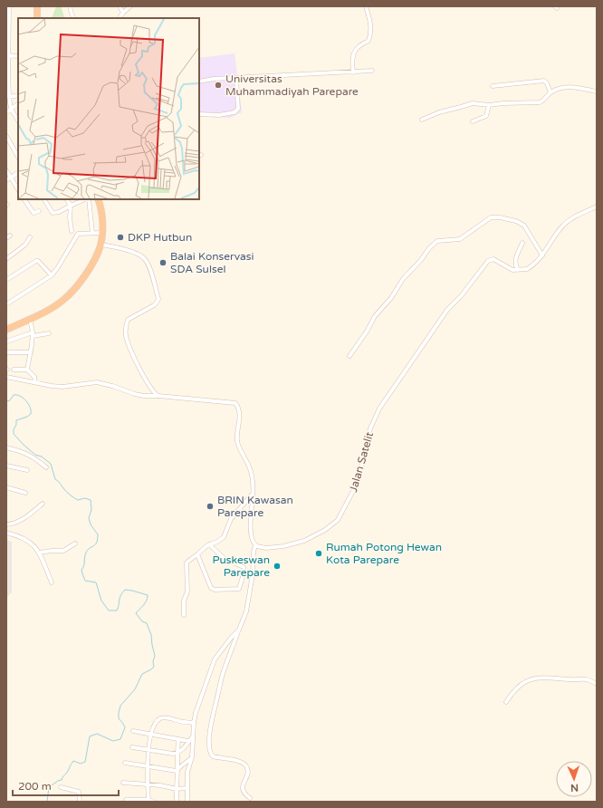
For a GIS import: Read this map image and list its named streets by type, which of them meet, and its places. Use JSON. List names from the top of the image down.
{
  "streets": {
    "street": ["Jalan Satelit"]
  },
  "places": [
    "Universitas Muhammadiyah Parepare",
    "DKP Hutbun",
    "Balai Konservasi SDA Sulsel",
    "BRIN Kawasan Parepare",
    "Rumah Potong Hewan Kota Parepare",
    "Puskeswan Parepare"
  ],
  "scale_bar": "200 m",
  "north": "bottom"
}
